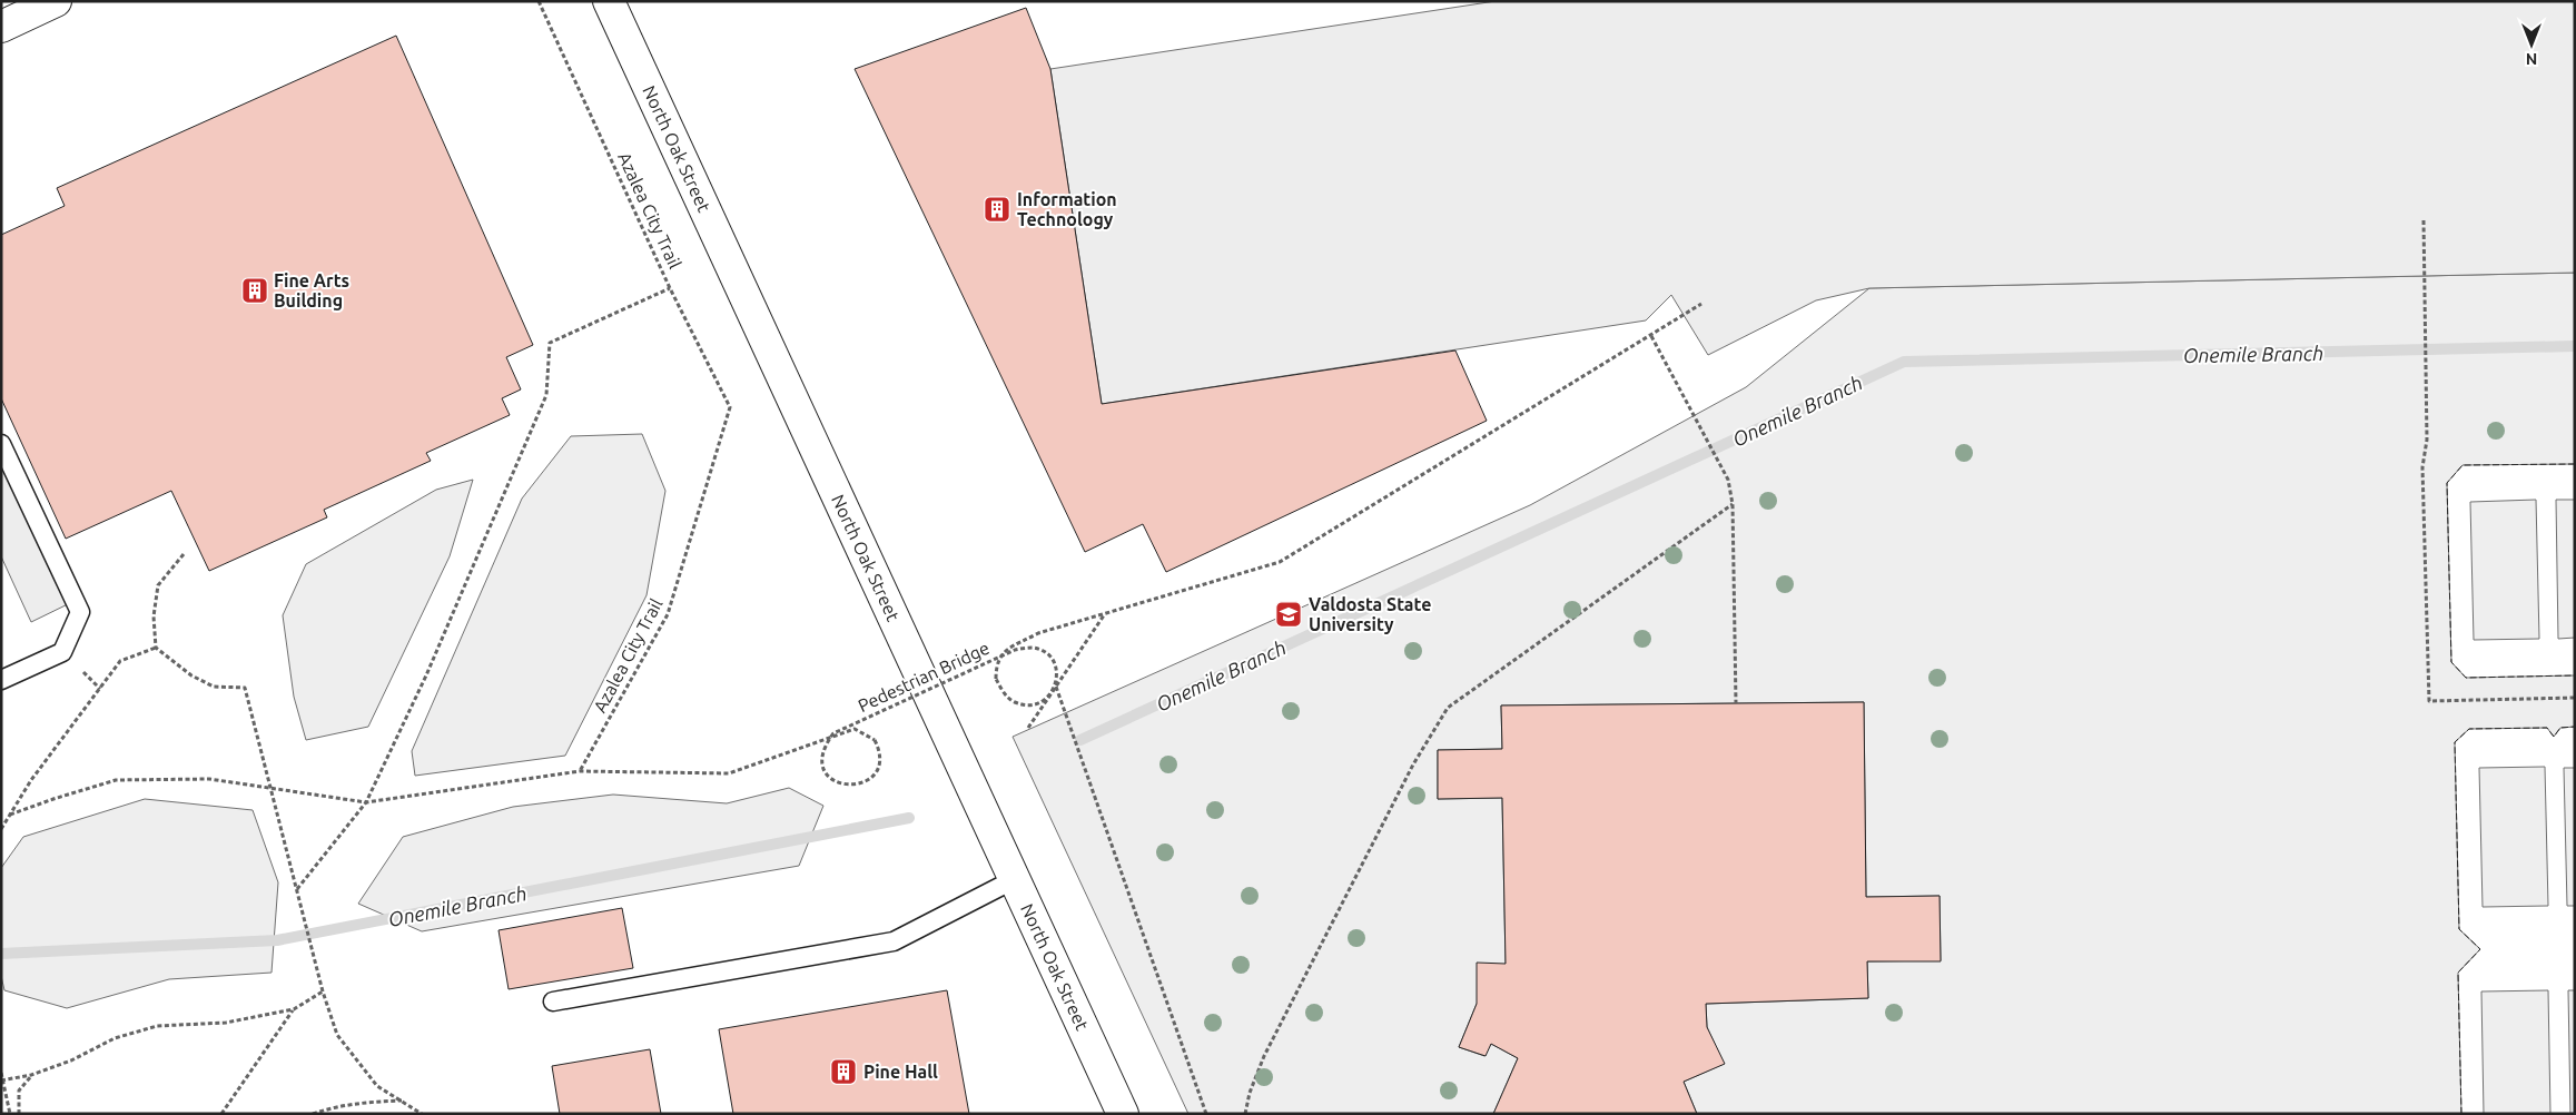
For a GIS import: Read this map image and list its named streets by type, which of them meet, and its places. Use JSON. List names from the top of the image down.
{
  "streets": {
    "main road": ["North Oak Street"],
    "path": ["Azalea City Trail", "Pedestrian Bridge"]
  },
  "crossings": [
    ["Azalea City Trail", "Pedestrian Bridge"]
  ],
  "water": ["Onemile Branch"],
  "places": {
    "building": ["Information Technology", "Fine Arts Building", "Pine Hall"],
    "school or university": ["Valdosta State University"]
  },
  "north": "bottom"
}
